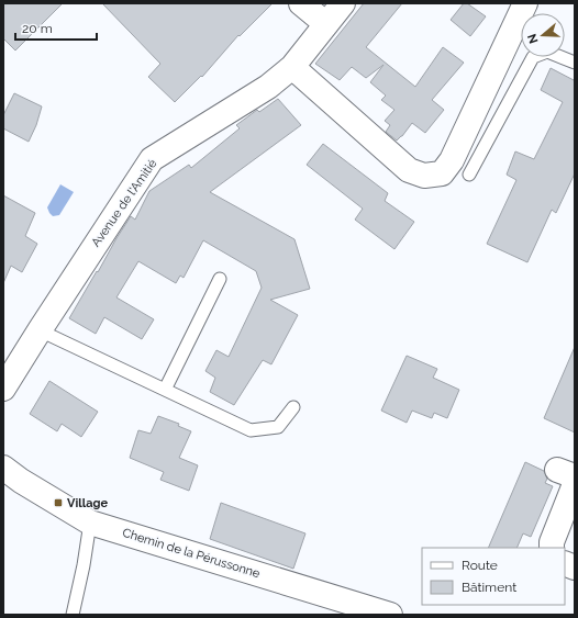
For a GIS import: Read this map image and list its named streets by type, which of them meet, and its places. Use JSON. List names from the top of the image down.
{
  "streets": {
    "street": ["Avenue de l'Amitié", "Chemin de la Pérussonne"]
  },
  "places": {
    "transit": ["Village"]
  },
  "legend": ["Route", "Bâtiment"],
  "scale_bar": "20 m",
  "north": "left"
}
